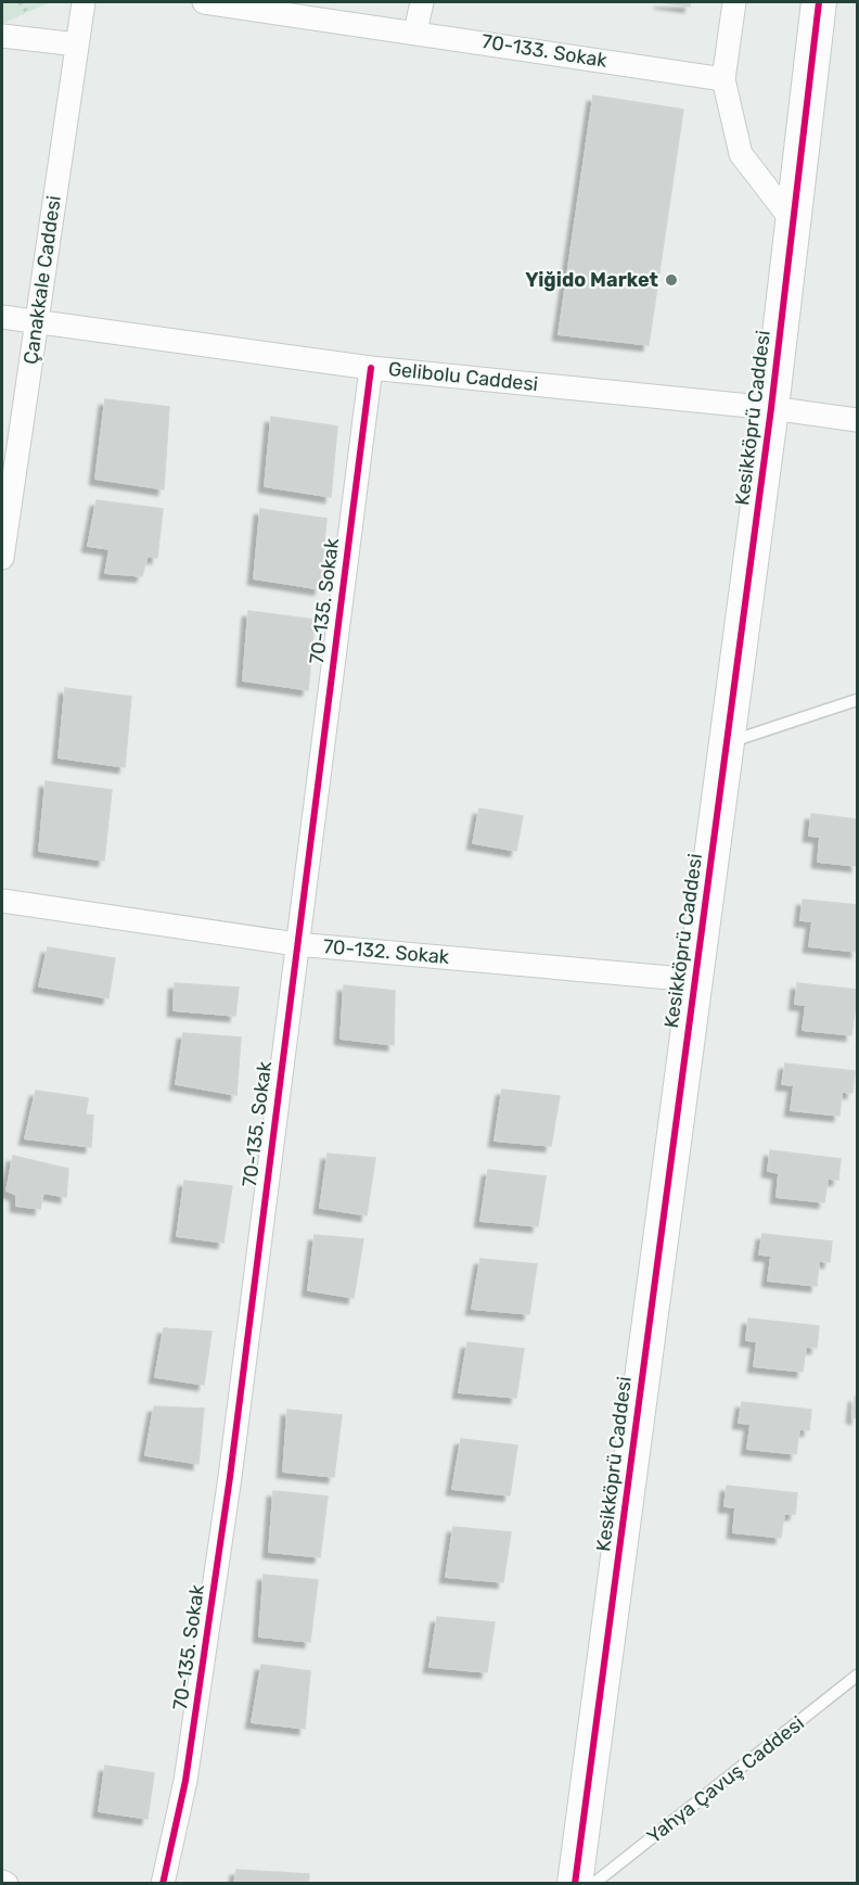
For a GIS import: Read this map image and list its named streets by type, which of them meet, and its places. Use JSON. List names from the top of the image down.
{
  "streets": {
    "street": [
      "70-133. Sokak",
      "Çanakkale Caddesi",
      "Gelibolu Caddesi",
      "Kesikköprü Caddesi",
      "70-135. Sokak",
      "70-132. Sokak"
    ],
    "lane": ["Yahya Çavuş Caddesi"]
  },
  "crossings": [
    ["Çanakkale Caddesi", "Gelibolu Caddesi"],
    ["Gelibolu Caddesi", "Kesikköprü Caddesi"],
    ["Gelibolu Caddesi", "70-135. Sokak"],
    ["Kesikköprü Caddesi", "70-132. Sokak"],
    ["70-135. Sokak", "70-132. Sokak"]
  ],
  "places": ["Yiğido Market"]
}
